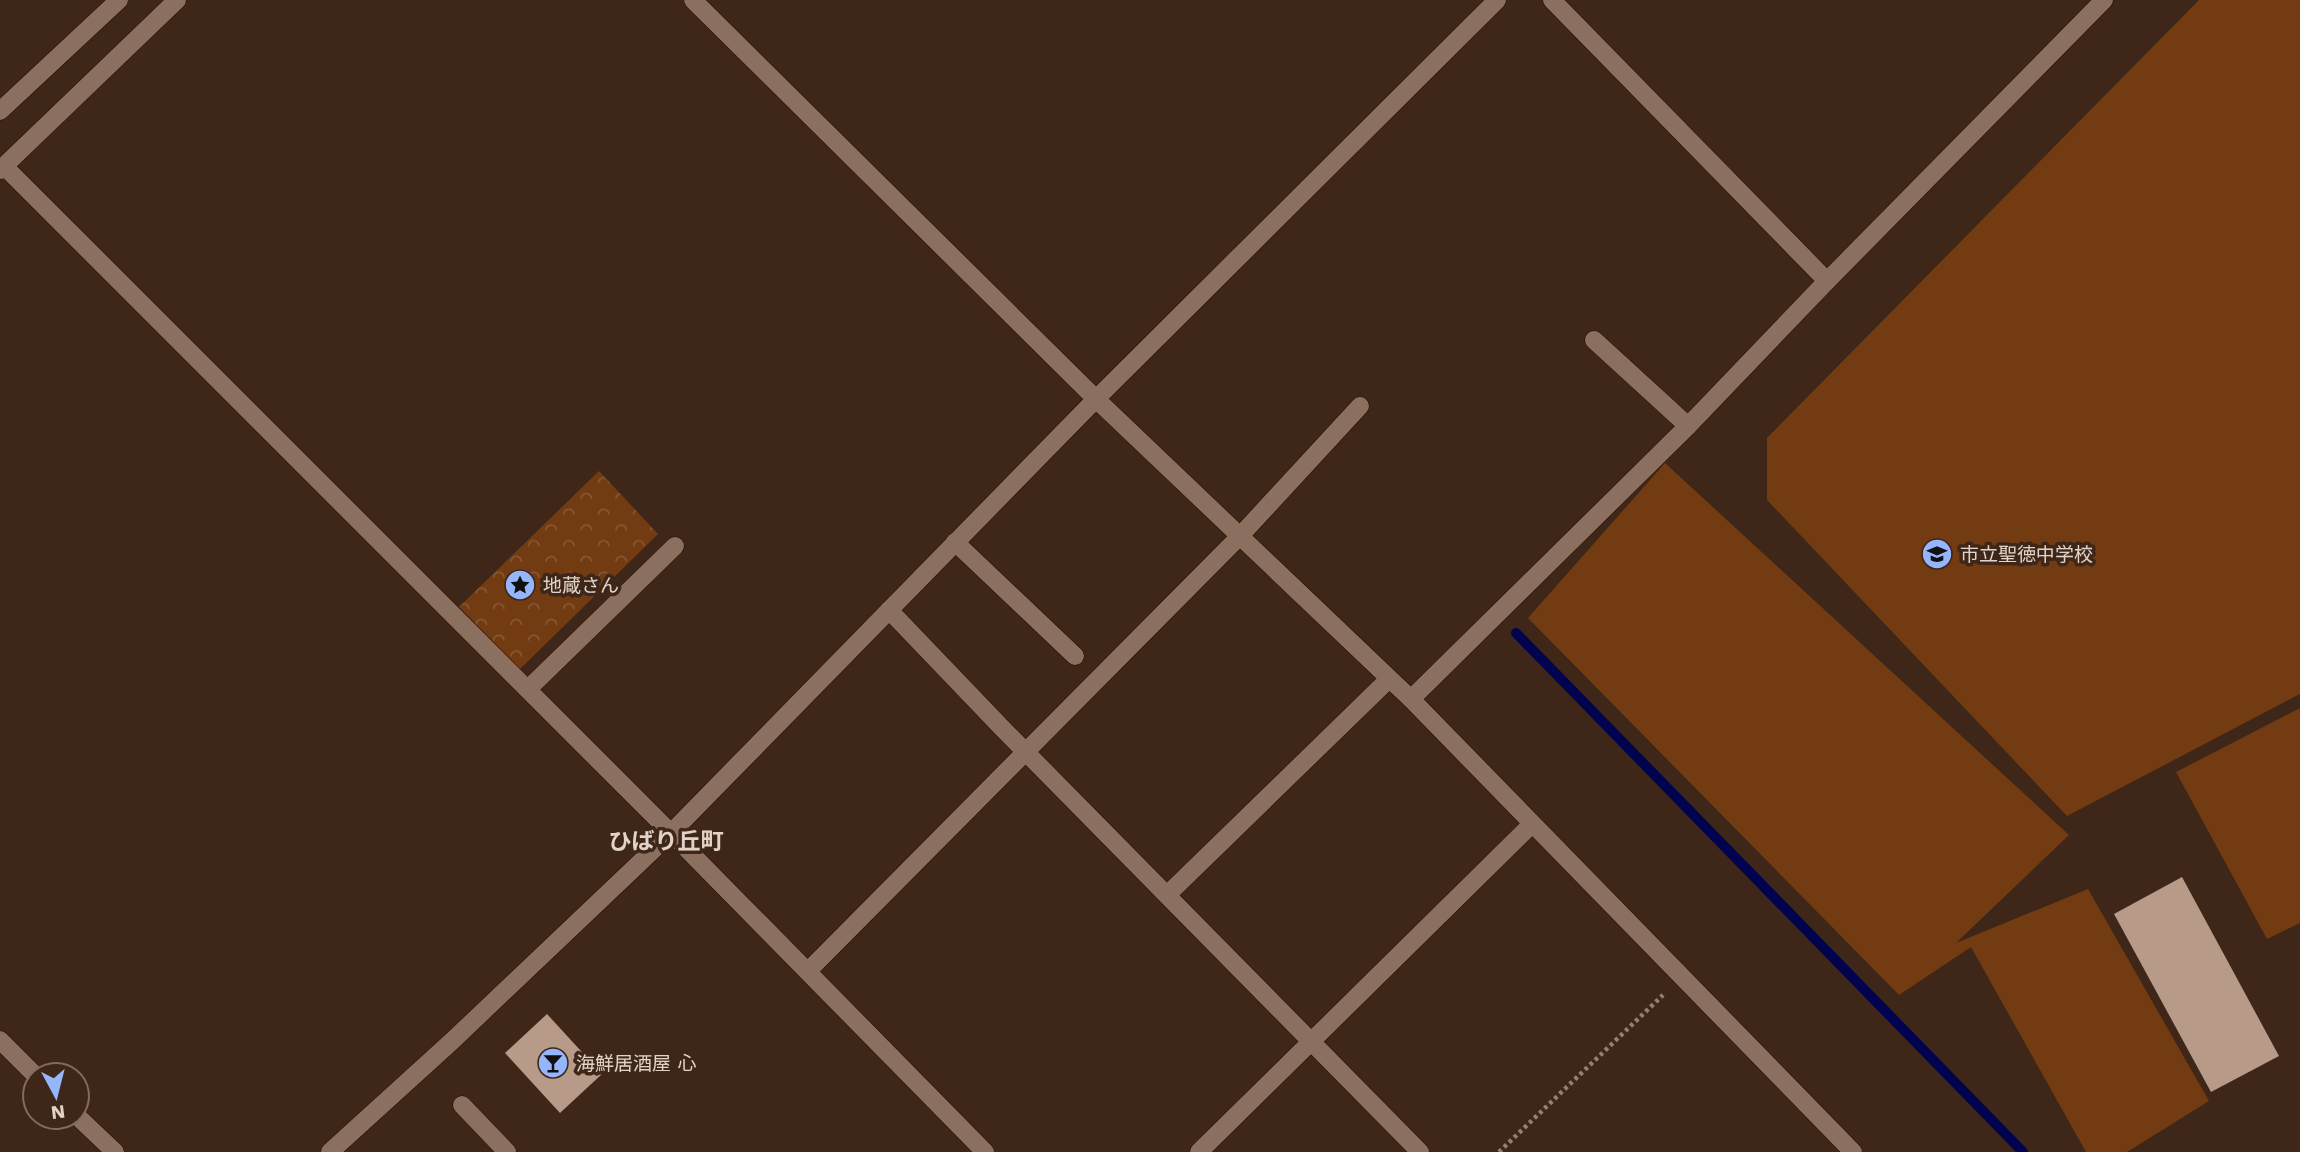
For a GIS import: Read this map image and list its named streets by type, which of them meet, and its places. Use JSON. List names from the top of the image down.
{
  "districts": ["ひばり丘町"],
  "places": {
    "school or university": ["市立聖徳中学校"],
    "place": ["地蔵さん"],
    "bar": ["海鮮居酒屋 心"]
  },
  "north": "bottom"
}
